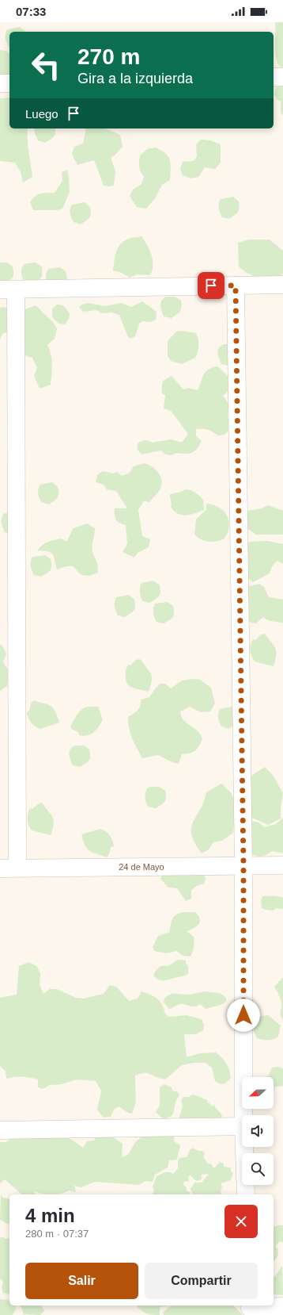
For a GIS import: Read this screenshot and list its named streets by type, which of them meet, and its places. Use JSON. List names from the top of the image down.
{
  "streets": {
    "street": ["24 de Mayo"]
  },
  "north": "left",
  "page": {
    "status": "07:33",
    "turn": ["270 m", "Gira a la izquierda"],
    "then": "Luego",
    "heading": ["4 min", "280 m · 07:37"],
    "buttons": ["Salir", "Compartir"]
  }
}
